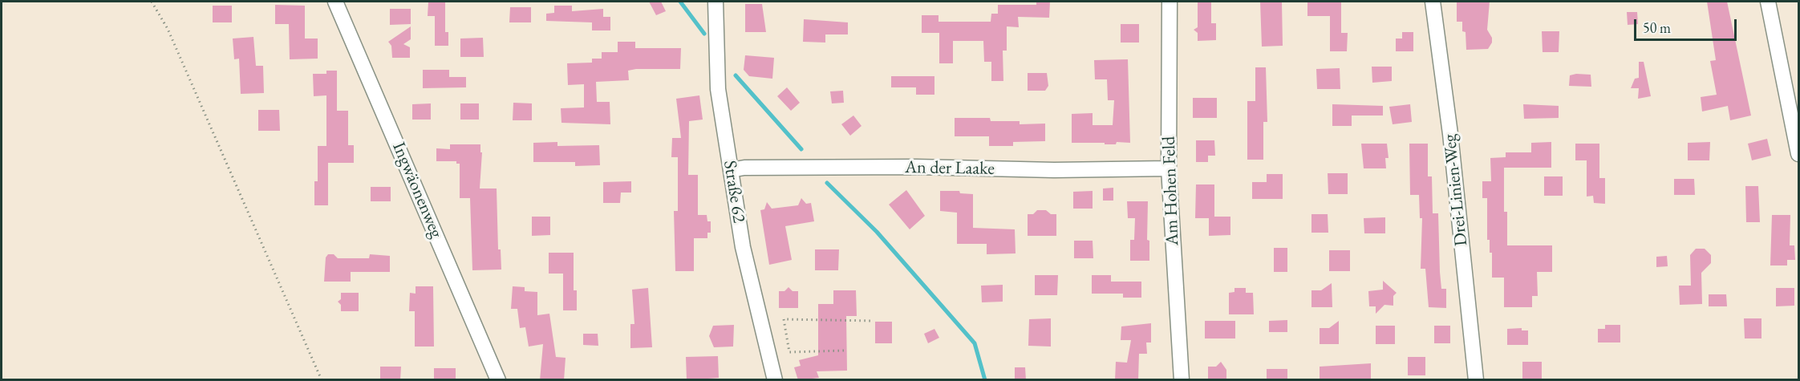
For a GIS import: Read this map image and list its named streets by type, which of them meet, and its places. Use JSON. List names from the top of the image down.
{
  "streets": {
    "street": [
      "An der Laake",
      "Ingwäonenweg",
      "Drei-Linien-Weg",
      "Am Hohen Feld",
      "Straße 62"
    ]
  },
  "crossings": [
    ["An der Laake", "Am Hohen Feld"],
    ["An der Laake", "Straße 62"]
  ],
  "scale_bar": "50 m"
}
